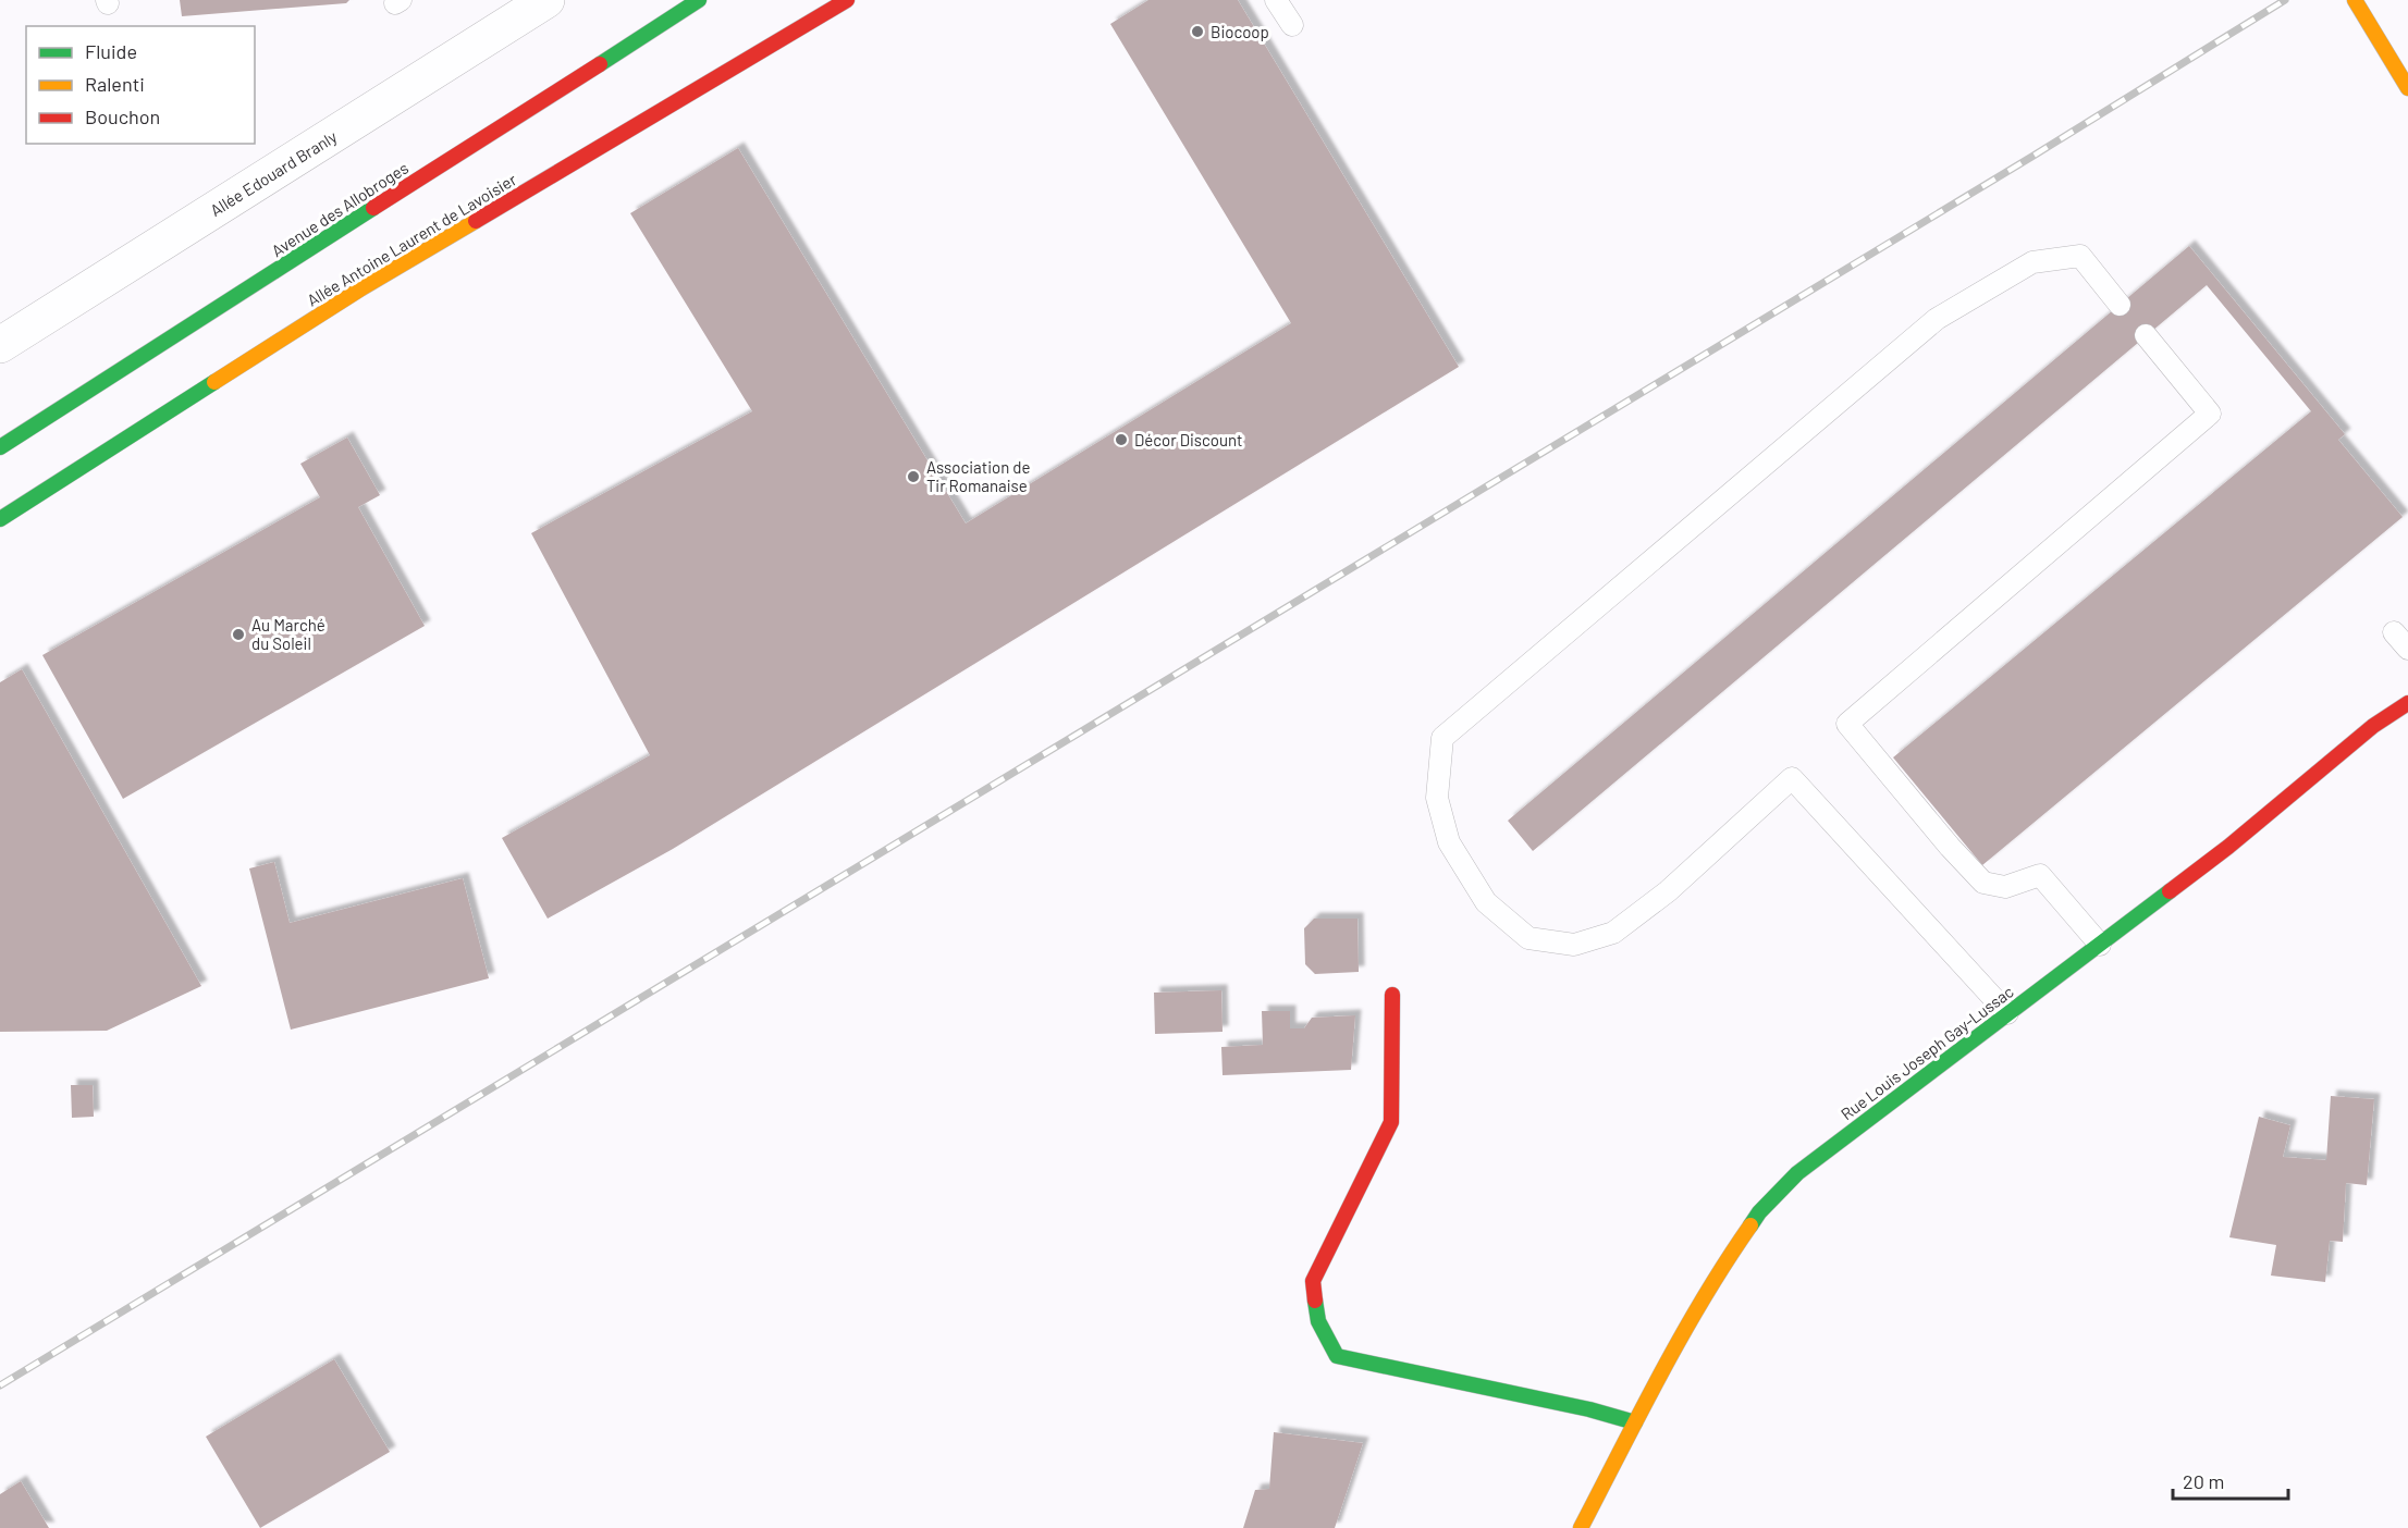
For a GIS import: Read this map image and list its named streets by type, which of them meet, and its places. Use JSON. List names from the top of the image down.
{
  "streets": {
    "street": [
      "Allée Edouard Branly",
      "Avenue des Allobroges",
      "Allée Antoine Laurent de Lavoisier",
      "Rue Louis Joseph Gay-Lussac"
    ]
  },
  "places": [
    "Biocoop",
    "Décor Discount",
    "Association de Tir Romanaise",
    "Au Marché du Soleil"
  ],
  "legend": ["Fluide", "Ralenti", "Bouchon"],
  "scale_bar": "20 m"
}
